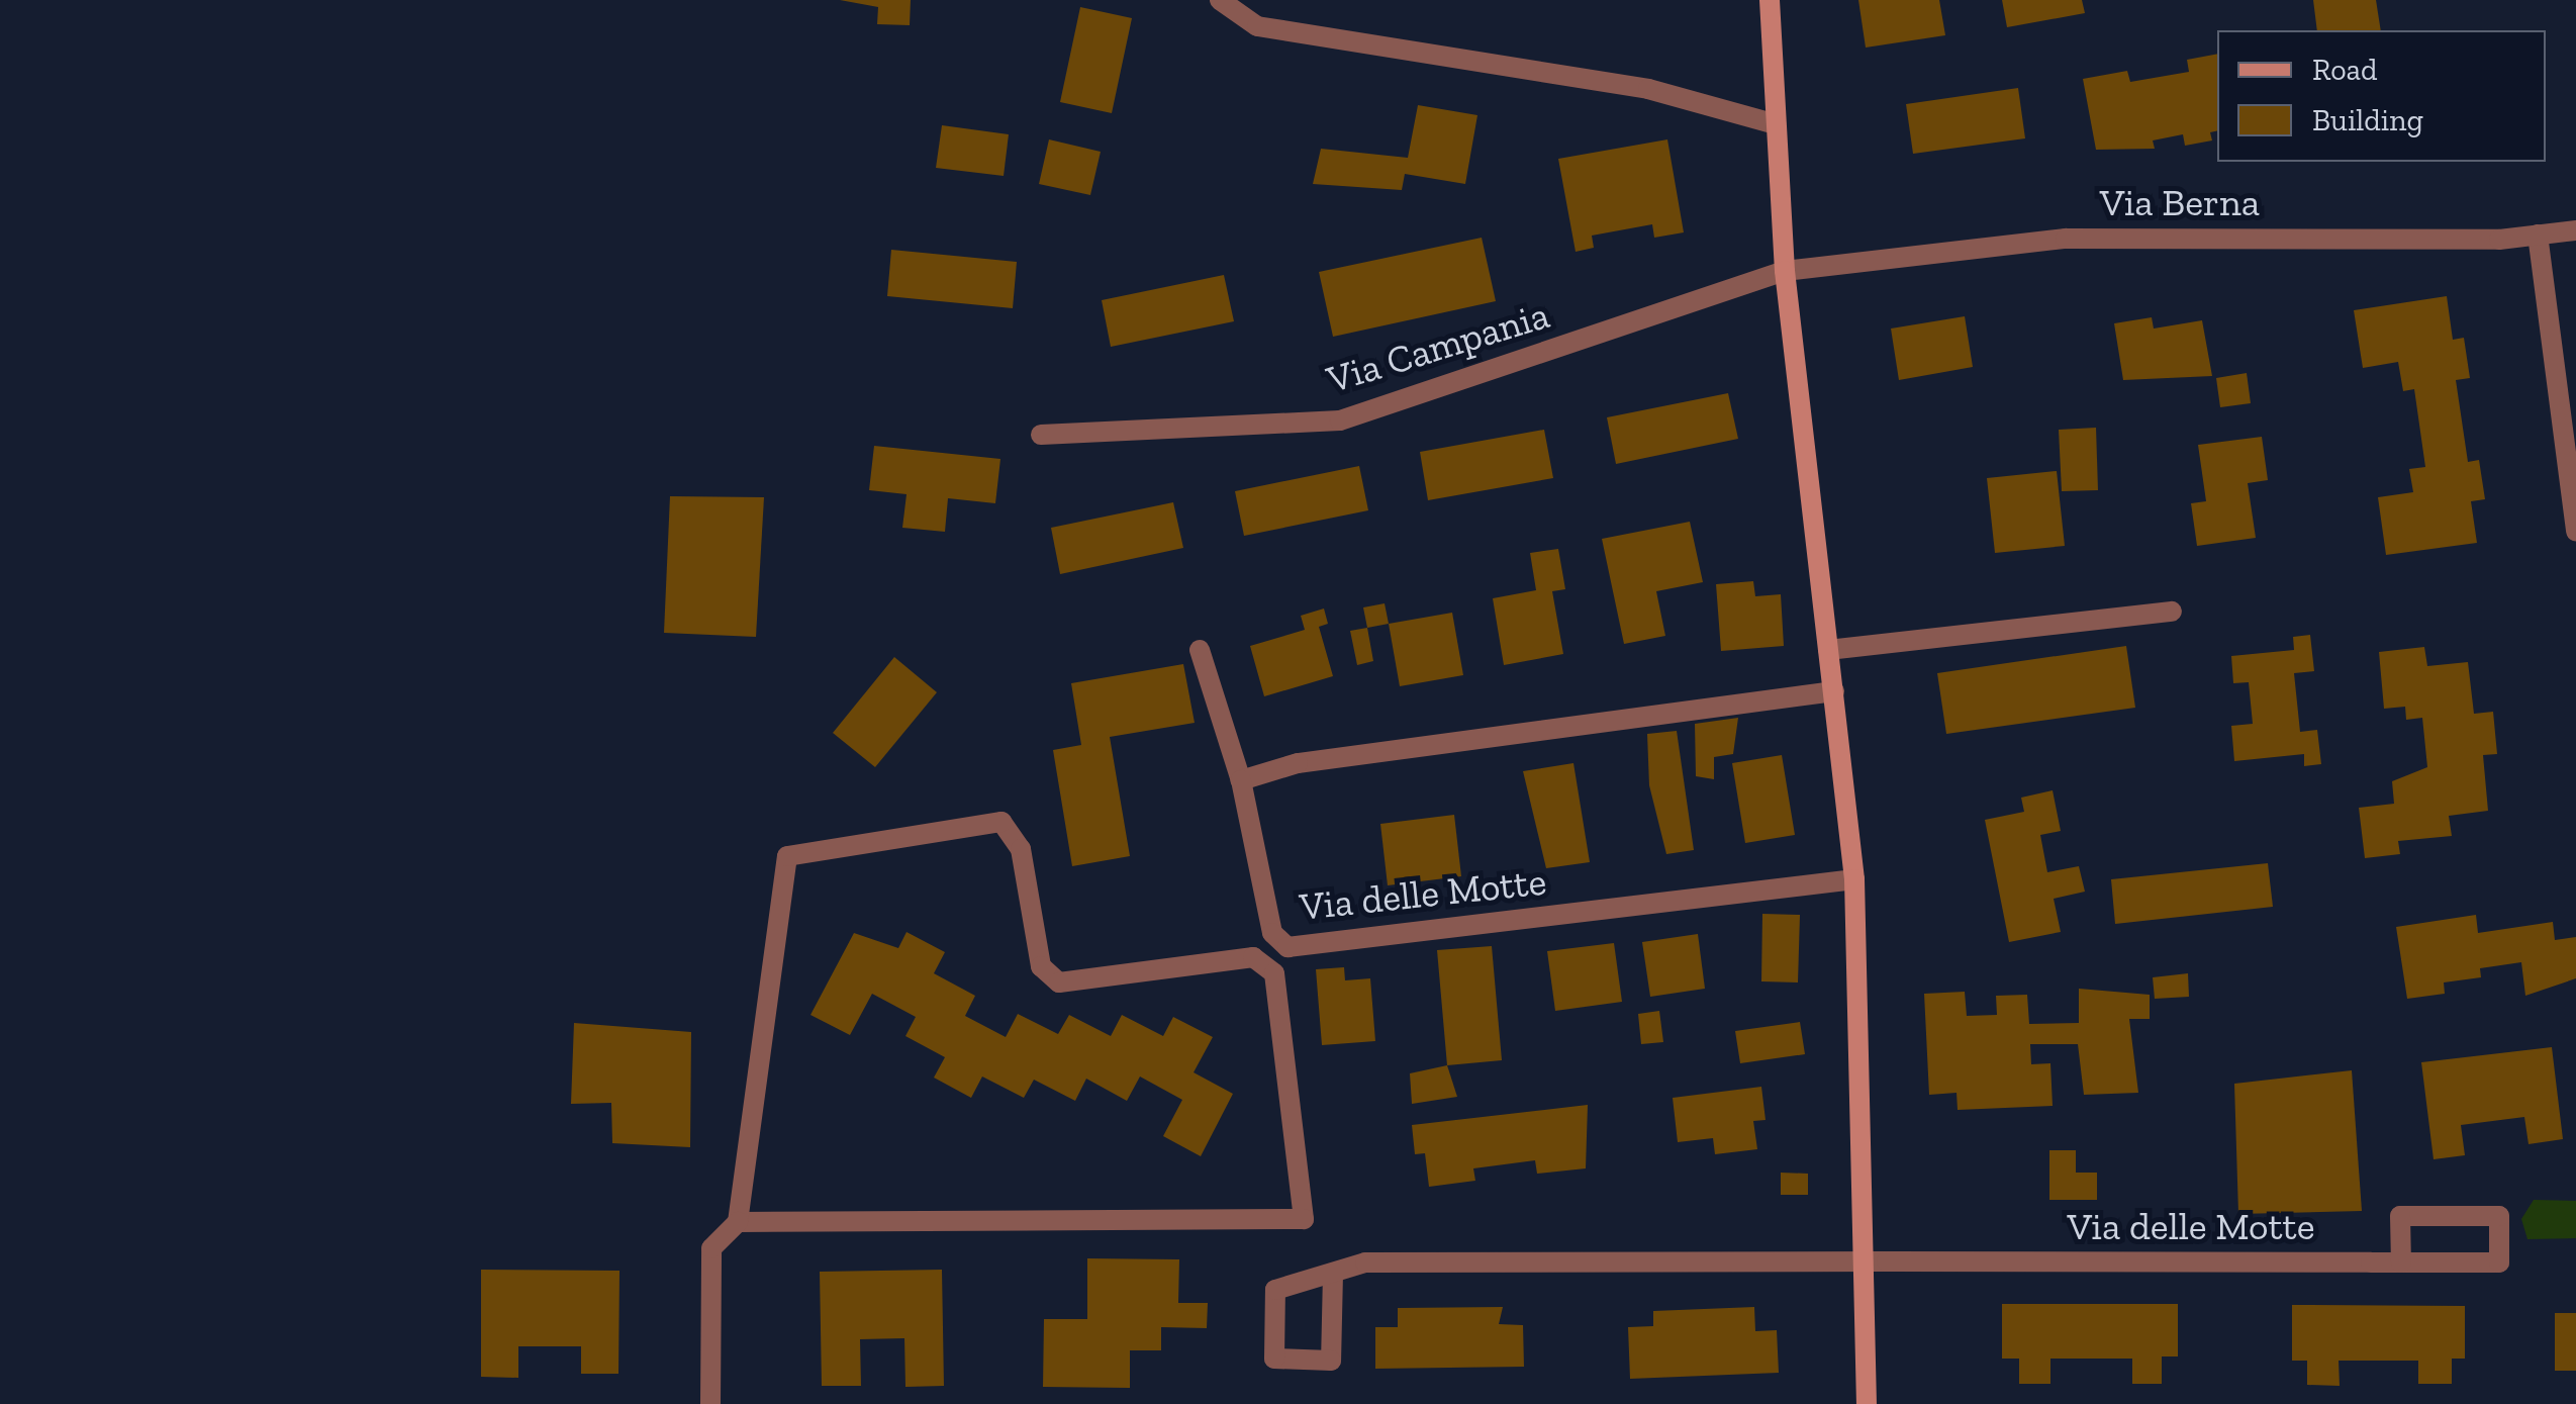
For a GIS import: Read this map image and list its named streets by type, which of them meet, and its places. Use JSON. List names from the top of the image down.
{
  "streets": {
    "street": ["Via Berna", "Via Campania", "Via delle Motte"]
  },
  "crossings": [
    ["Via Berna", "Via Campania"]
  ],
  "legend": ["Road", "Building"]
}
